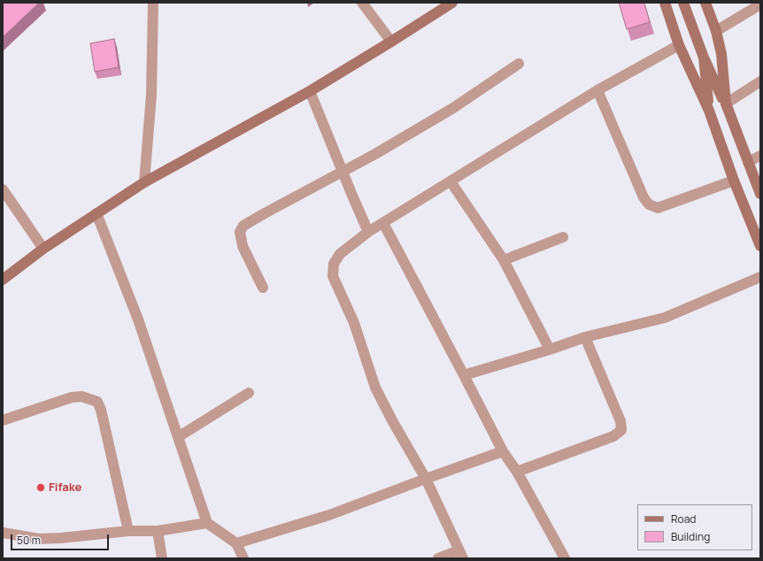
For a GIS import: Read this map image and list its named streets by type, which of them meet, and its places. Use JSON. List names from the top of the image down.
{
  "places": ["Fifake"],
  "legend": ["Road", "Building"],
  "scale_bar": "50 m"
}
